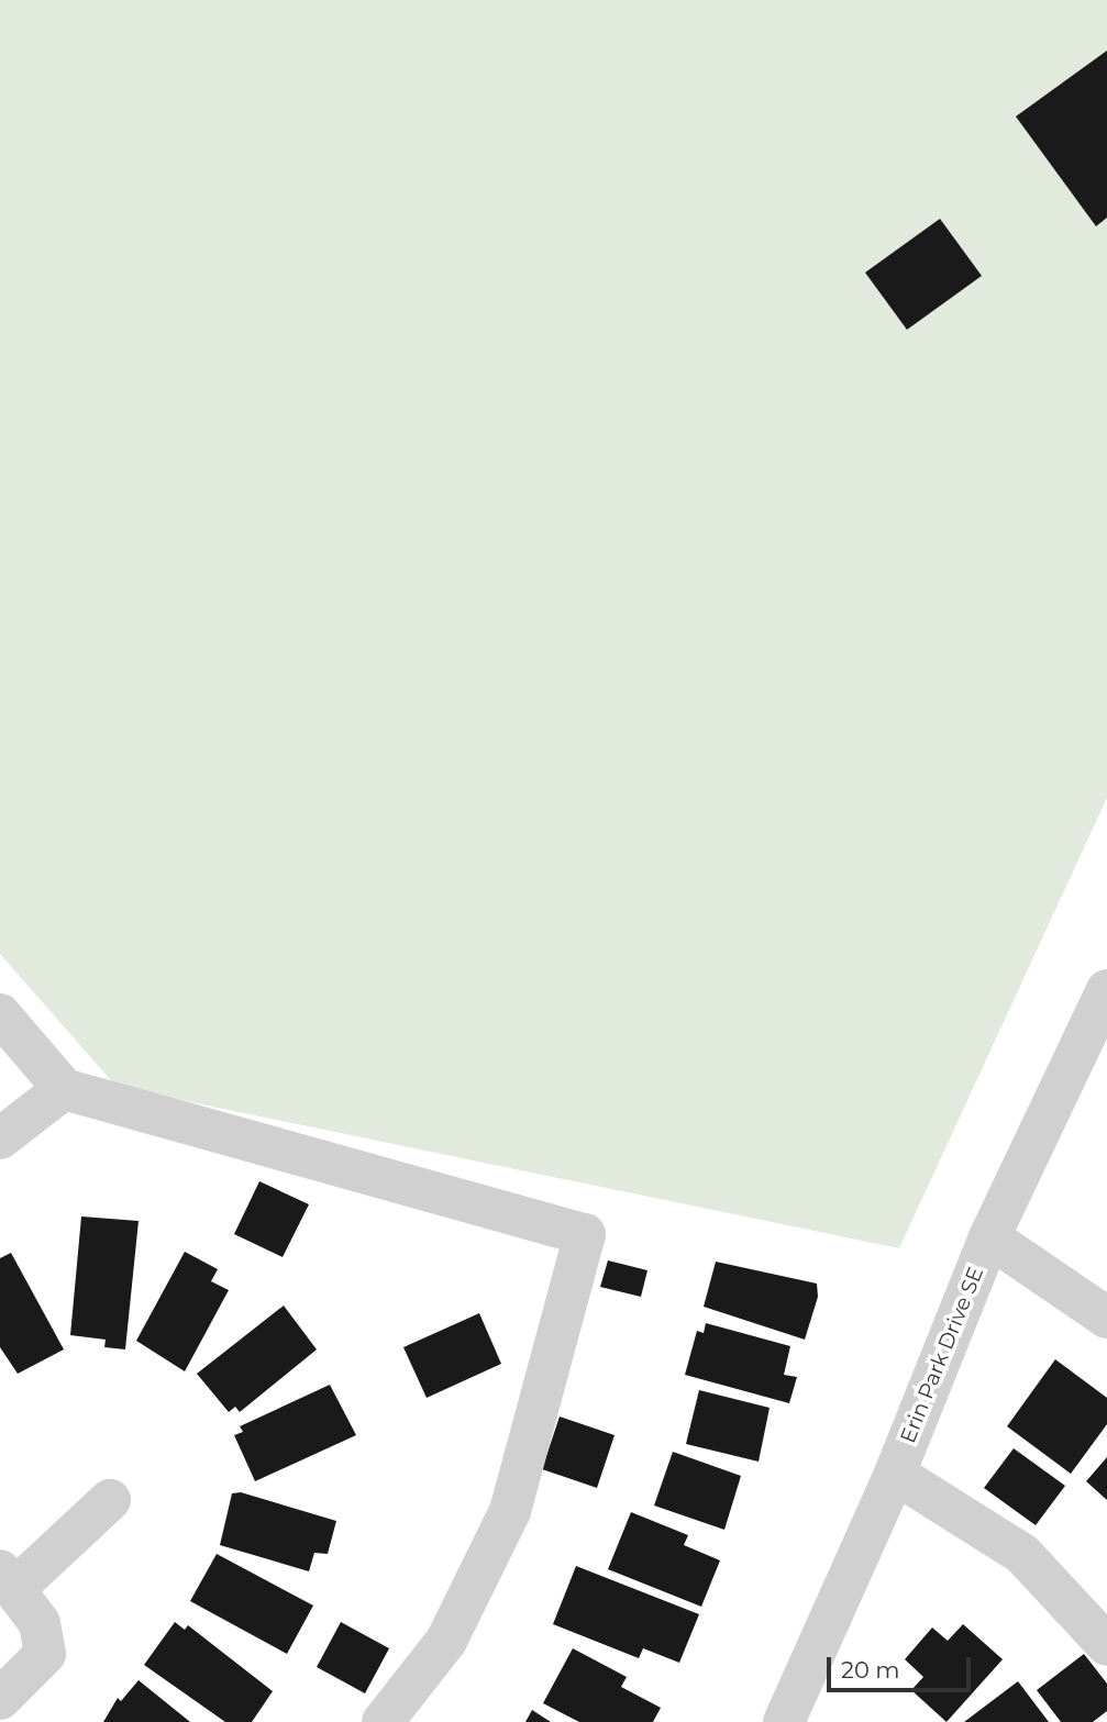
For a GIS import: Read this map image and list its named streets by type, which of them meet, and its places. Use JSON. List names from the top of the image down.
{
  "streets": {
    "street": ["Erin Park Drive SE"]
  },
  "scale_bar": "20 m"
}
